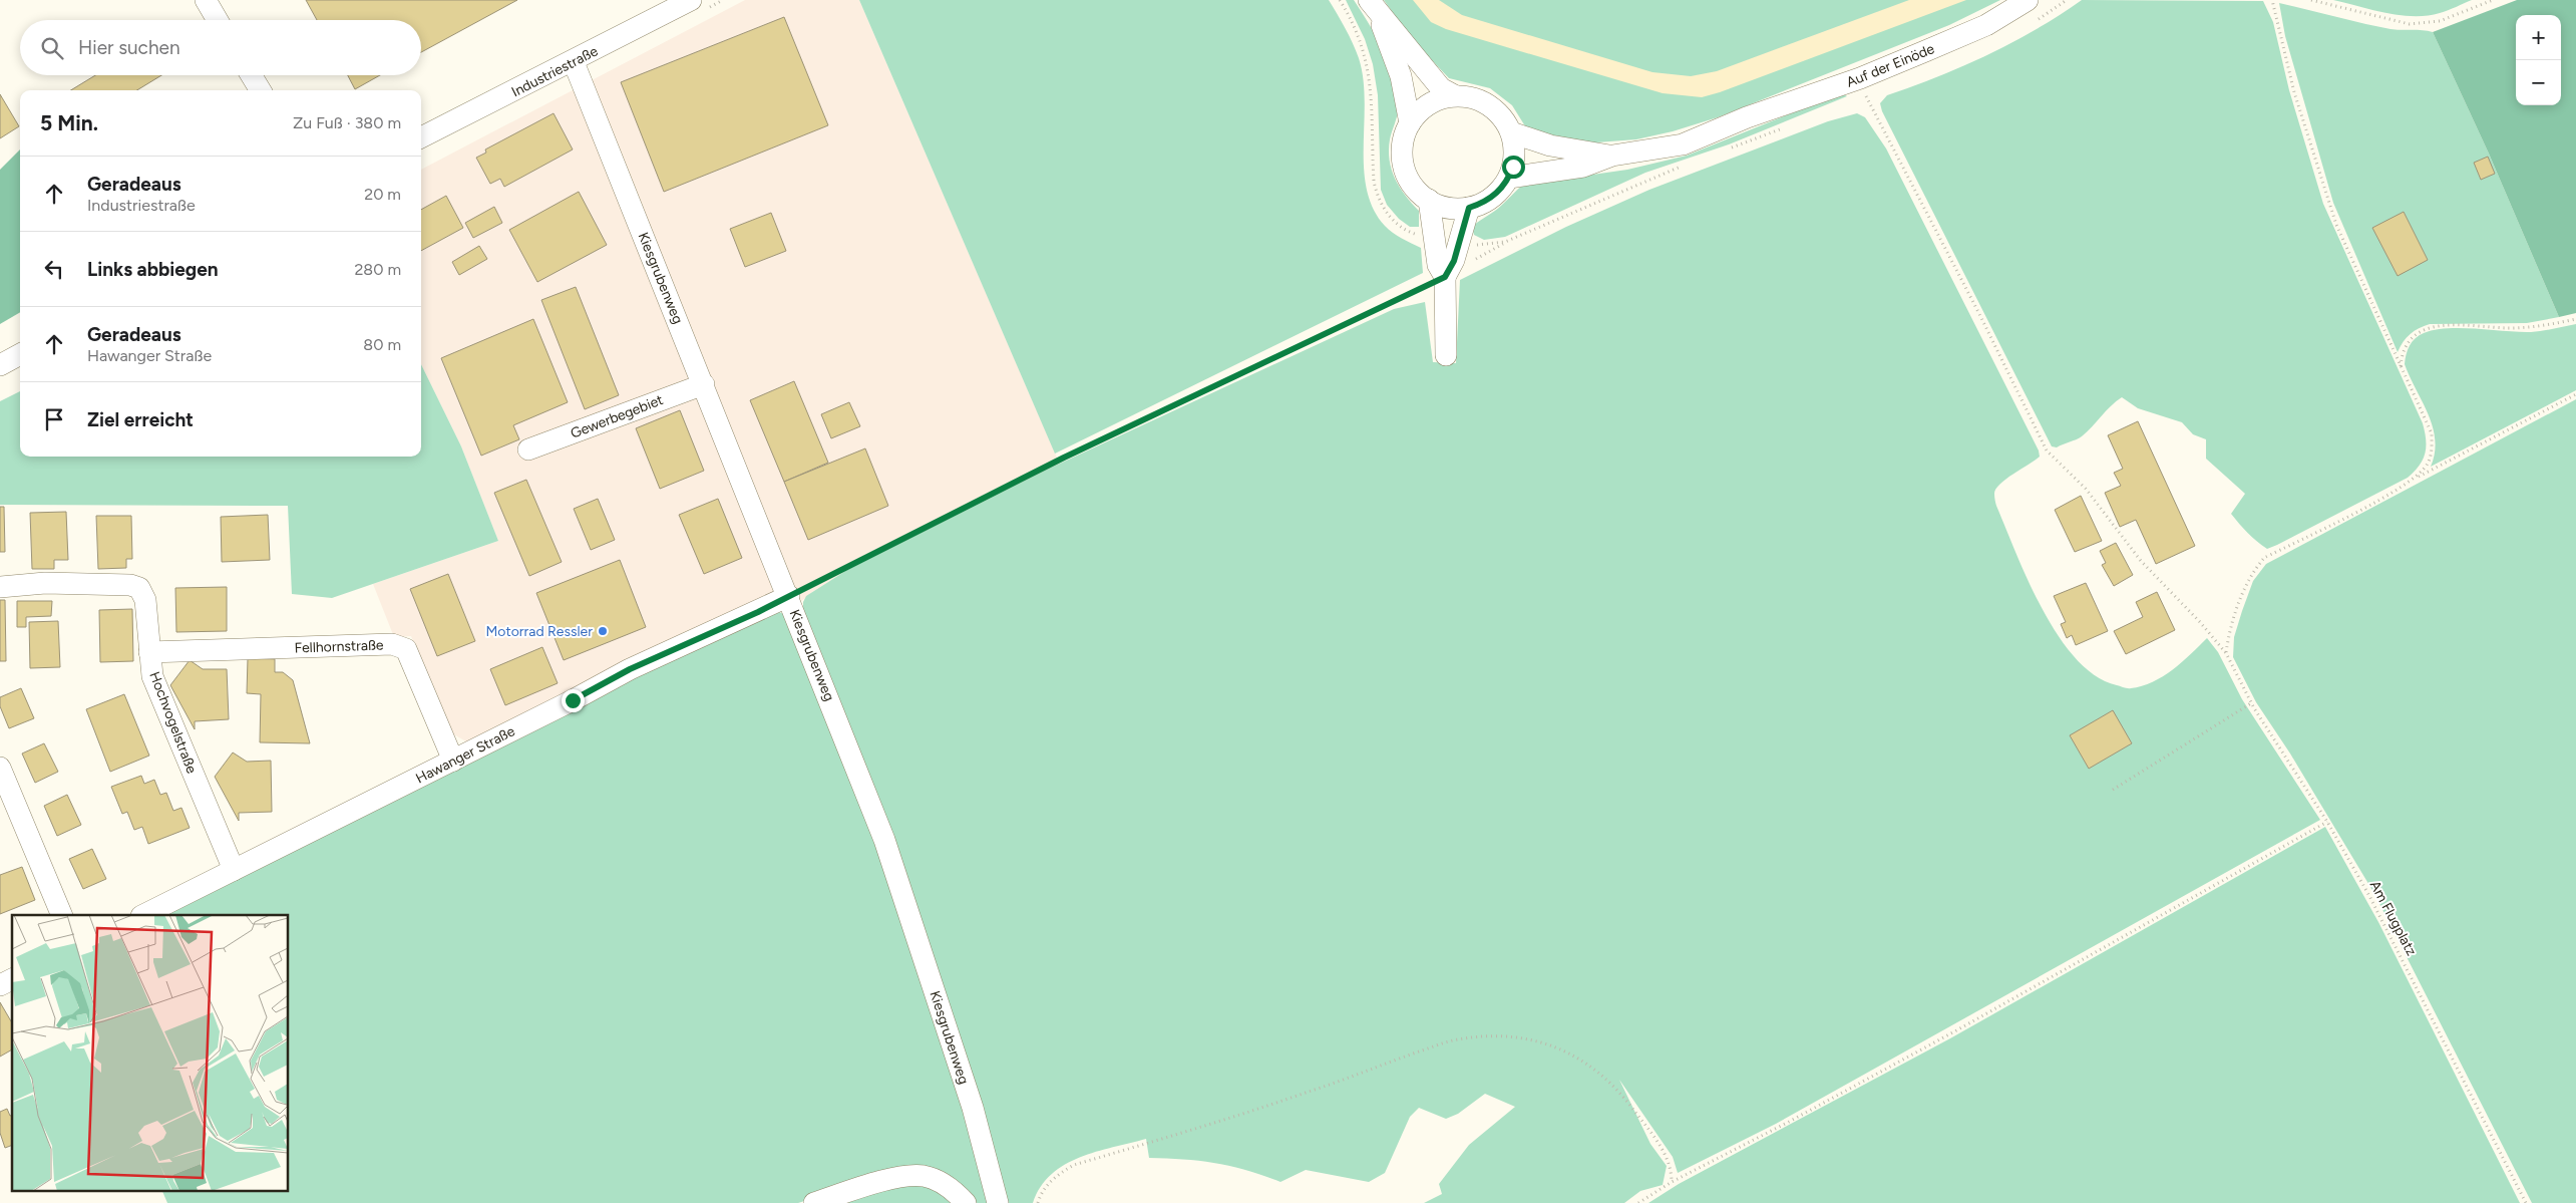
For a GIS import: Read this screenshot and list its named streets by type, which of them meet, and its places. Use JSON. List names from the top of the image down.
{
  "streets": {
    "street": [
      "Auf der Einöde",
      "Industriestraße",
      "Kiesgrubenweg",
      "Gewerbegebiet",
      "Fellhornstraße",
      "Hochvogelstraße",
      "Hawanger Straße"
    ],
    "path": ["Am Flugplatz"]
  },
  "crossings": [
    ["Industriestraße", "Kiesgrubenweg"],
    ["Kiesgrubenweg", "Gewerbegebiet"],
    ["Kiesgrubenweg", "Hawanger Straße"],
    ["Fellhornstraße", "Hochvogelstraße"],
    ["Fellhornstraße", "Hawanger Straße"],
    ["Hochvogelstraße", "Hawanger Straße"]
  ],
  "places": ["Motorrad Ressler"],
  "page": {
    "map_buttons": ["+", "−"],
    "search": "Hier suchen",
    "heading": ["5 Min.", "Zu Fuß · 380 m"],
    "list": [
      ["Geradeaus", "Industriestraße", "20 m"],
      ["Links abbiegen", "280 m"],
      ["Geradeaus", "Hawanger Straße", "80 m"],
      "Ziel erreicht"
    ]
  }
}
